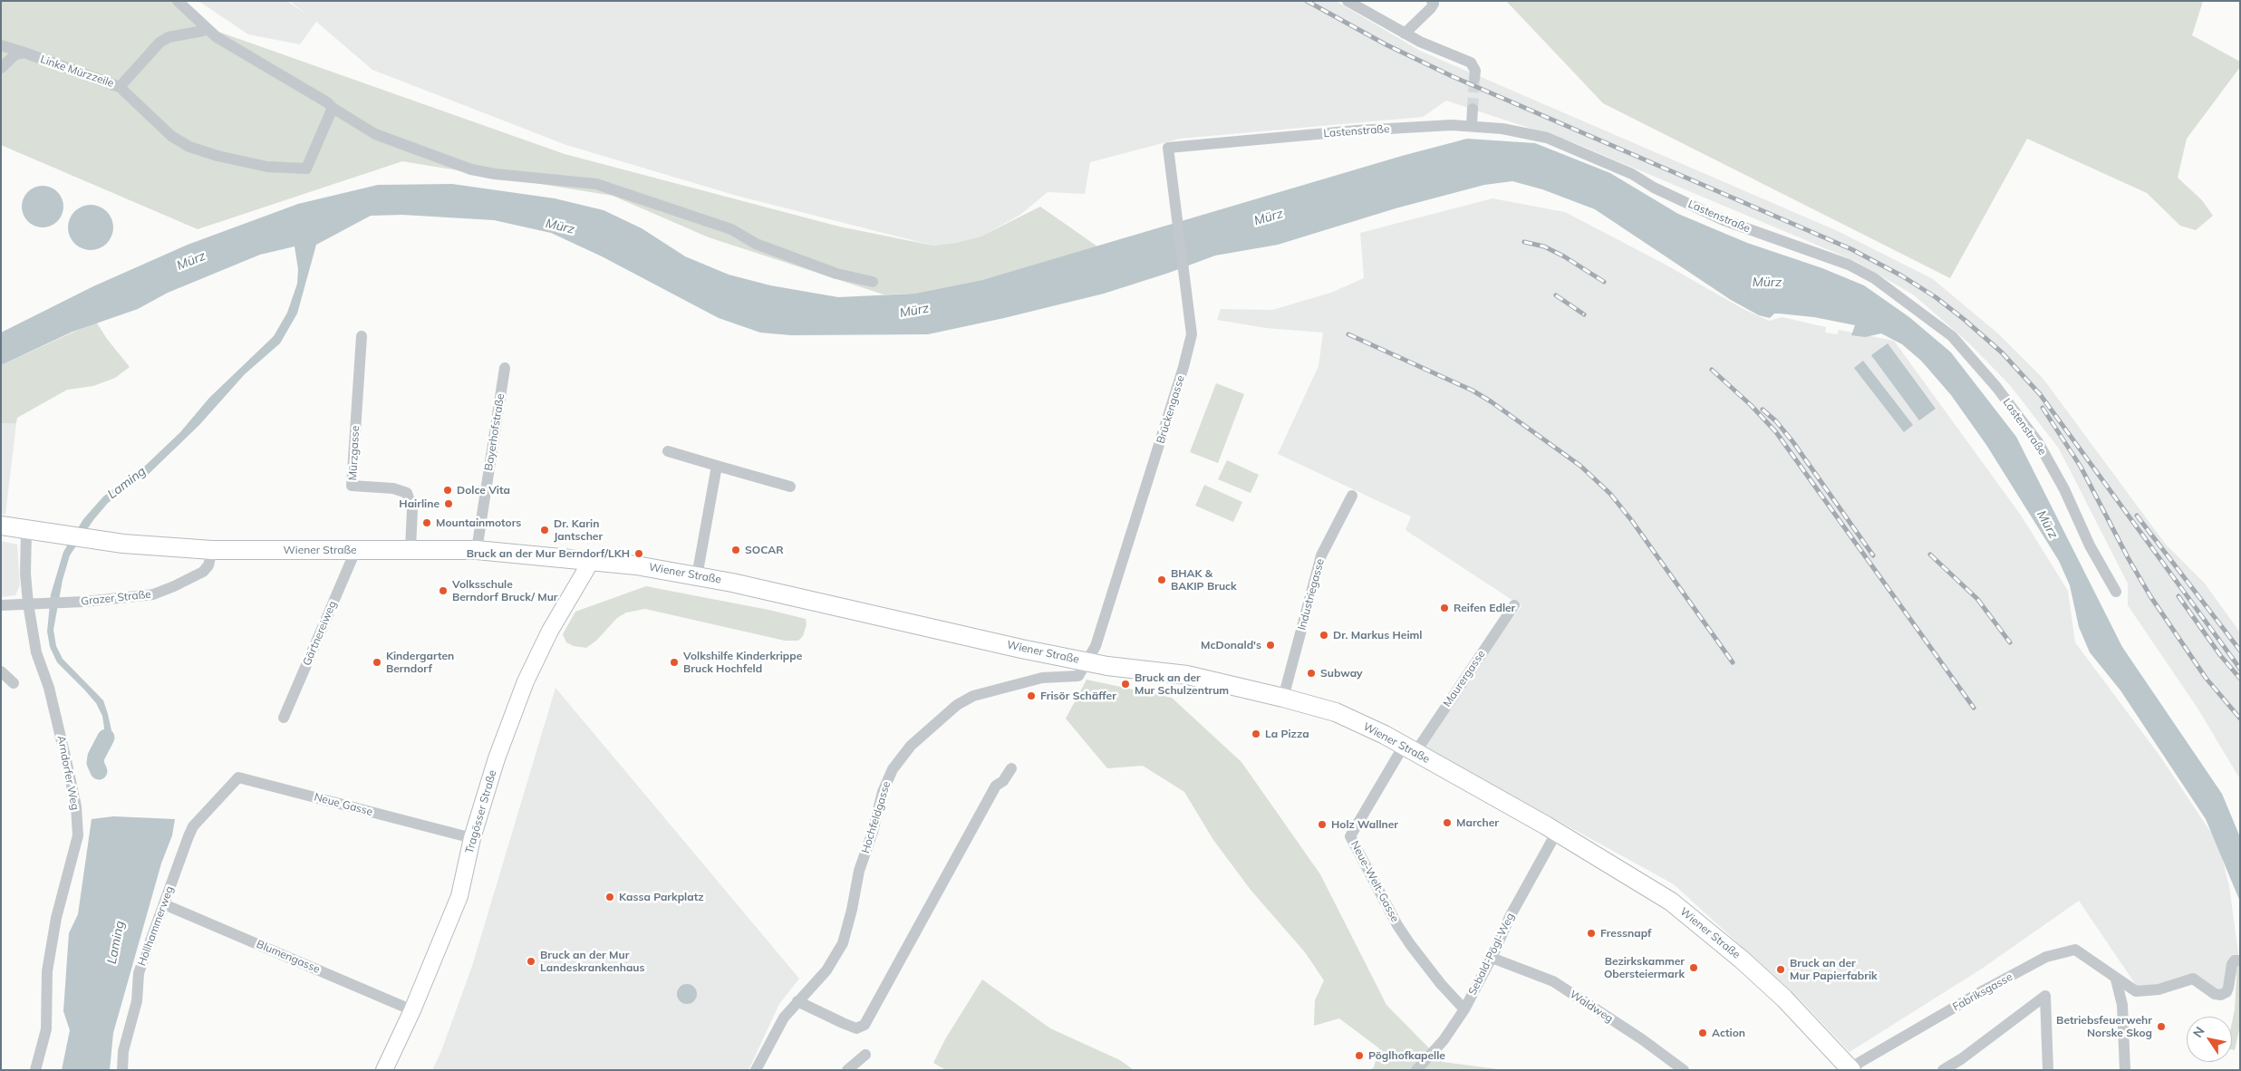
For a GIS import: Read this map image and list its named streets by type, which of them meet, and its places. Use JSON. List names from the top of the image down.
{
  "streets": {
    "main road": ["Wiener Straße", "Tragösser Straße"],
    "street": [
      "Linke Mürzzeile",
      "Lastenstraße",
      "Brückengasse",
      "Bayerhofstraße",
      "Mürzgasse",
      "Industriegasse",
      "Grazer Straße",
      "Gärtnereiweg",
      "Maurergasse",
      "Arndorfer Weg",
      "Neue Gasse",
      "Hochfeldgasse",
      "Neue-Welt-Gasse",
      "Höllhammerweg",
      "Sebald-Pögl-Weg",
      "Blumengasse",
      "Fabriksgasse",
      "Waldweg"
    ]
  },
  "crossings": [
    ["Lastenstraße", "Brückengasse"],
    ["Brückengasse", "Wiener Straße"],
    ["Brückengasse", "Hochfeldgasse"],
    ["Bayerhofstraße", "Wiener Straße"],
    ["Mürzgasse", "Wiener Straße"],
    ["Wiener Straße", "Industriegasse"],
    ["Wiener Straße", "Grazer Straße"],
    ["Wiener Straße", "Gärtnereiweg"],
    ["Wiener Straße", "Maurergasse"],
    ["Wiener Straße", "Arndorfer Weg"],
    ["Wiener Straße", "Tragösser Straße"],
    ["Wiener Straße", "Hochfeldgasse"],
    ["Wiener Straße", "Neue-Welt-Gasse"],
    ["Wiener Straße", "Sebald-Pögl-Weg"],
    ["Wiener Straße", "Fabriksgasse"],
    ["Grazer Straße", "Arndorfer Weg"],
    ["Maurergasse", "Neue-Welt-Gasse"],
    ["Neue Gasse", "Tragösser Straße"],
    ["Neue Gasse", "Höllhammerweg"],
    ["Tragösser Straße", "Blumengasse"],
    ["Neue-Welt-Gasse", "Sebald-Pögl-Weg"],
    ["Höllhammerweg", "Blumengasse"],
    ["Sebald-Pögl-Weg", "Waldweg"]
  ],
  "water": ["Mürz", "Laming"],
  "places": [
    "Dolce Vita",
    "Hairline",
    "Mountainmotors",
    "Dr. Karin Jantscher",
    "SOCAR",
    "Bruck an der Mur Berndorf/LKH",
    "BHAK & BAKIP Bruck",
    "Volksschule Berndorf Bruck/ Mur",
    "Reifen Edler",
    "Dr. Markus Heiml",
    "McDonald's",
    "Kindergarten Berndorf",
    "Volkshilfe Kinderkrippe Bruck Hochfeld",
    "Subway",
    "Bruck an der Mur Schulzentrum",
    "Frisör Schäffer",
    "La Pizza",
    "Marcher",
    "Holz Wallner",
    "Kassa Parkplatz",
    "Fressnapf",
    "Bruck an der Mur Landeskrankenhaus",
    "Bezirkskammer Obersteiermark",
    "Bruck an der Mur Papierfabrik",
    "Betriebsfeuerwehr Norske Skog",
    "Action",
    "Pöglhofkapelle"
  ],
  "north": "top left"
}
